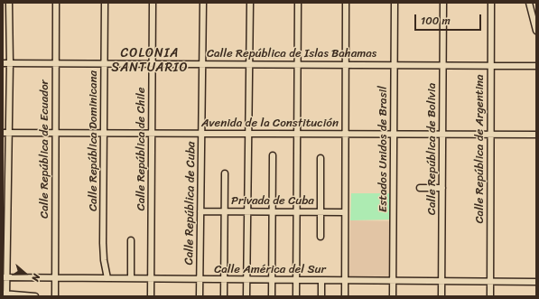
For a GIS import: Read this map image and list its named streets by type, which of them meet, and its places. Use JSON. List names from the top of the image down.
{
  "streets": {
    "street": [
      "Calle República de Islas Bahamas",
      "Avenida de la Constitución",
      "Calle República Dominicana",
      "Calle República de Ecuador",
      "Calle República de Chile",
      "Estados Unidos de Brasil",
      "Calle República de Bolivia",
      "Calle República de Argentina",
      "Privada de Cuba",
      "Calle República de Cuba",
      "Calle América del Sur"
    ]
  },
  "crossings": [
    ["Calle República de Islas Bahamas", "Calle República Dominicana"],
    ["Calle República de Islas Bahamas", "Calle República de Ecuador"],
    ["Calle República de Islas Bahamas", "Calle República de Chile"],
    ["Calle República de Islas Bahamas", "Estados Unidos de Brasil"],
    ["Calle República de Islas Bahamas", "Calle República de Bolivia"],
    ["Calle República de Islas Bahamas", "Calle República de Argentina"],
    ["Calle República de Islas Bahamas", "Calle República de Cuba"],
    ["Avenida de la Constitución", "Calle República Dominicana"],
    ["Avenida de la Constitución", "Calle República de Ecuador"],
    ["Avenida de la Constitución", "Calle República de Chile"],
    ["Avenida de la Constitución", "Estados Unidos de Brasil"],
    ["Avenida de la Constitución", "Calle República de Bolivia"],
    ["Avenida de la Constitución", "Calle República de Argentina"],
    ["Avenida de la Constitución", "Calle República de Cuba"],
    ["Calle República Dominicana", "Calle América del Sur"],
    ["Calle República de Ecuador", "Calle América del Sur"],
    ["Calle República de Chile", "Calle América del Sur"],
    ["Estados Unidos de Brasil", "Calle América del Sur"],
    ["Calle República de Bolivia", "Calle América del Sur"],
    ["Calle República de Argentina", "Calle América del Sur"],
    ["Privada de Cuba", "Calle República de Cuba"],
    ["Calle República de Cuba", "Calle América del Sur"]
  ],
  "districts": ["COLONIA SANTUARIO"],
  "scale_bar": "100 m",
  "north": "right"
}
